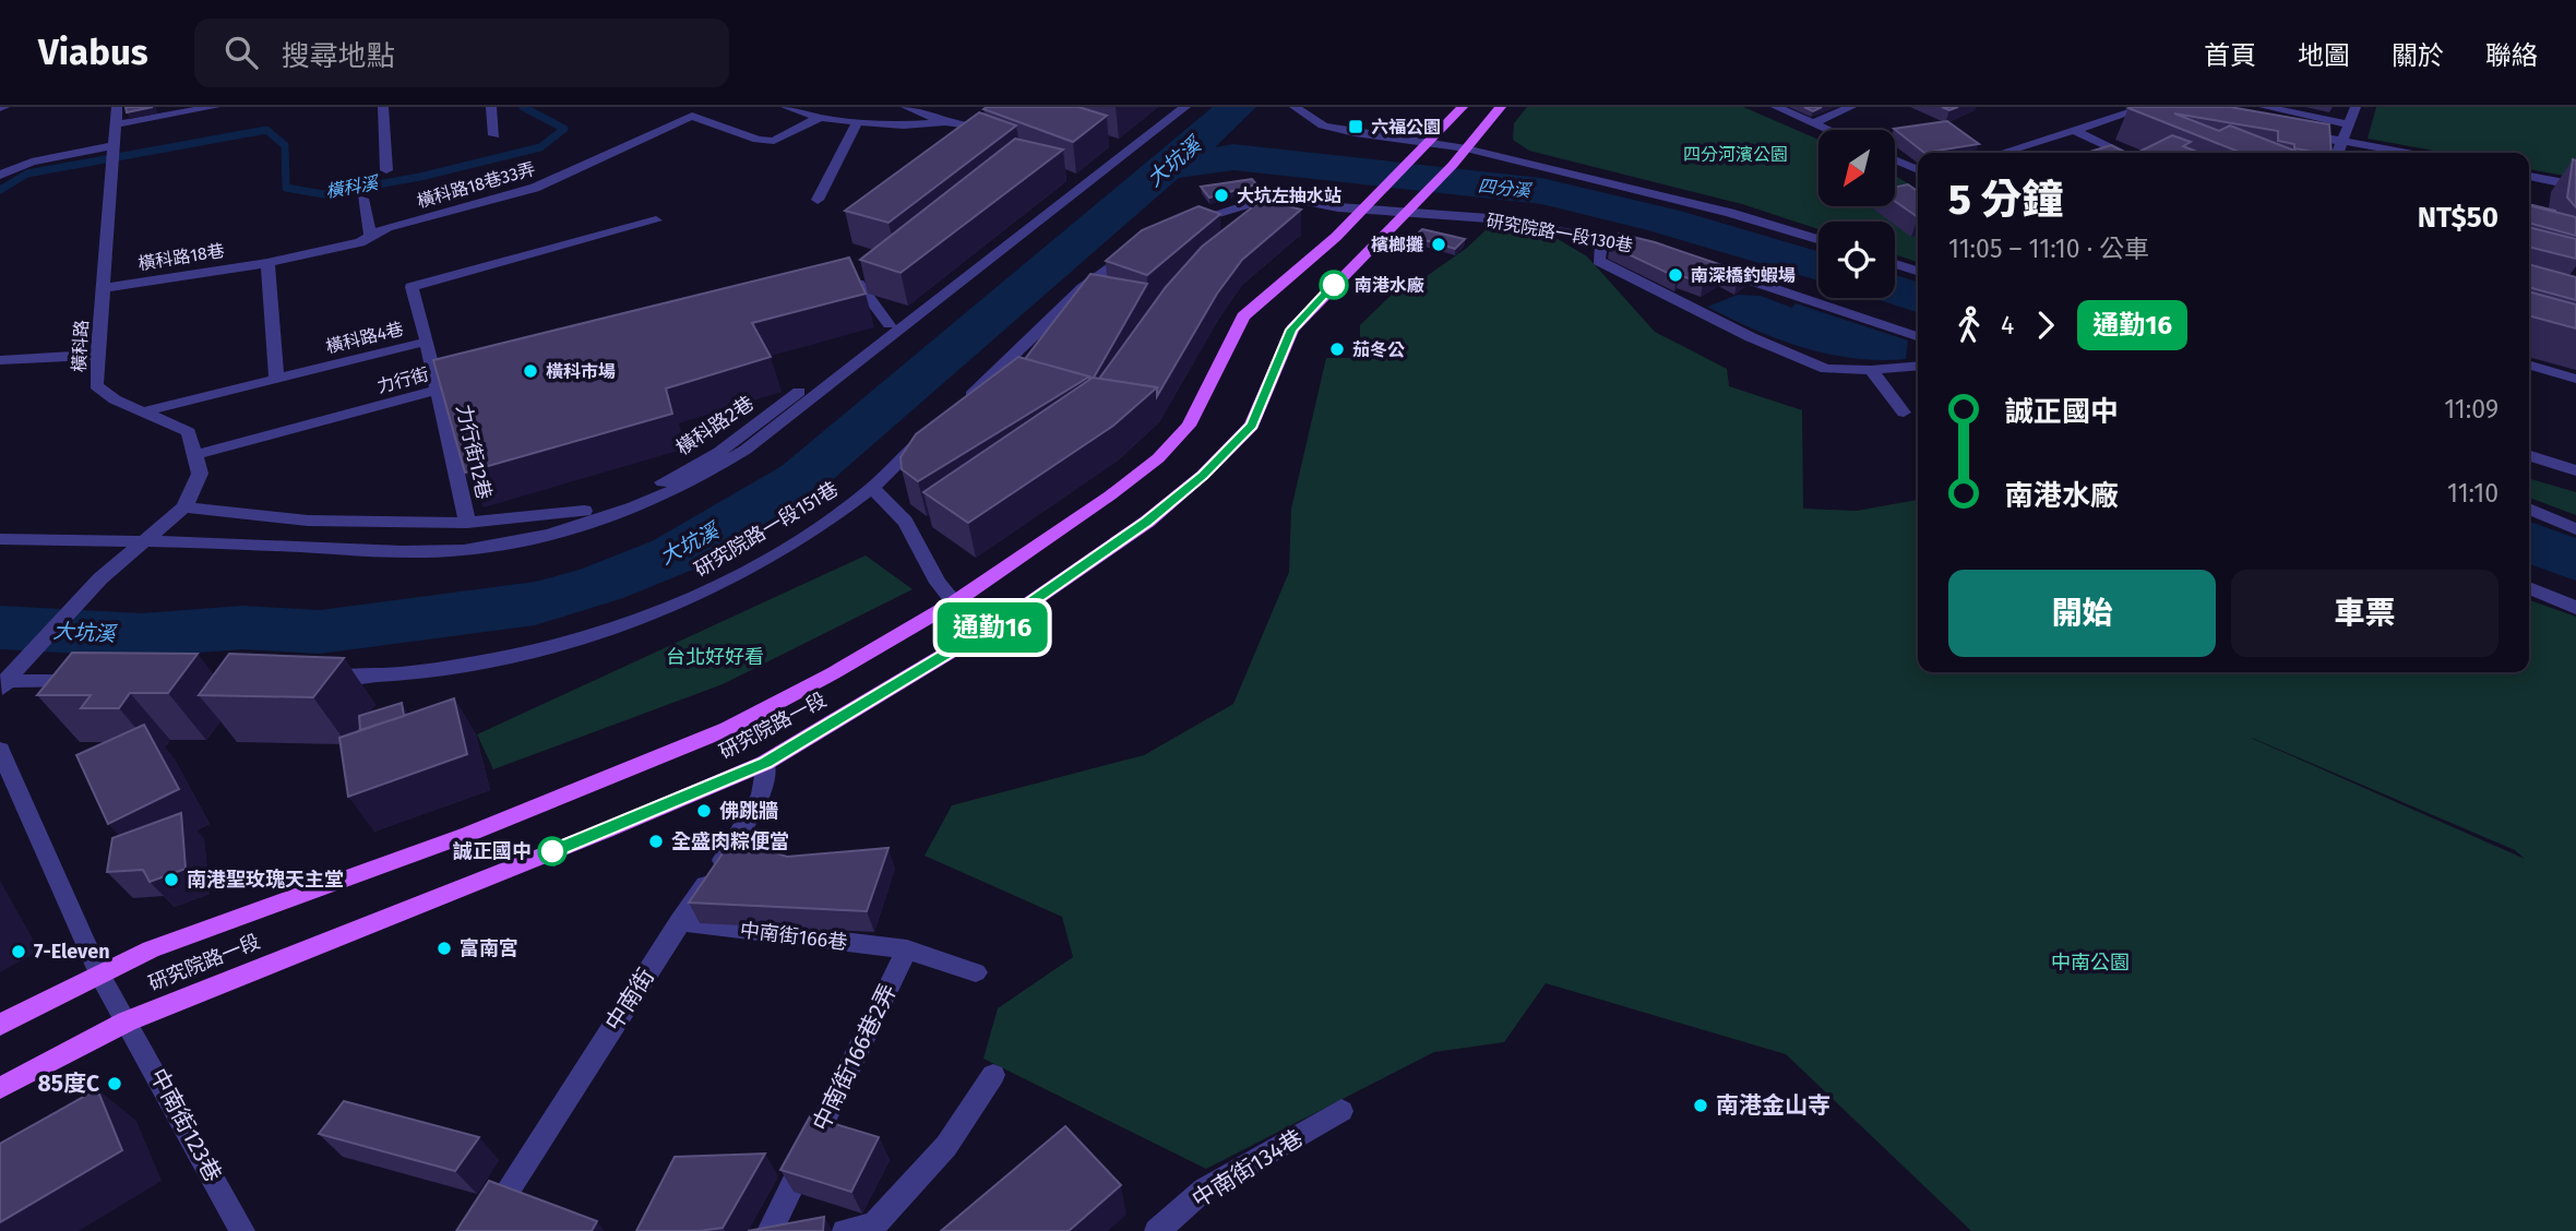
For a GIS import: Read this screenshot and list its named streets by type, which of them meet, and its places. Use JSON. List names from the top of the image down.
{
  "streets": {
    "main road": ["研究院路一段"],
    "street": [
      "橫科路18巷33弄",
      "研究院路一段130巷",
      "橫科路18巷",
      "橫科路4巷",
      "橫科路",
      "力行街",
      "橫科路2巷",
      "力行街12巷",
      "研究院路一段151巷",
      "中南街166巷",
      "中南街",
      "中南街166巷2弄",
      "中南街123巷",
      "中南街134巷"
    ]
  },
  "crossings": [
    ["橫科路18巷33弄", "橫科路18巷"],
    ["研究院路一段130巷", "研究院路一段"],
    ["橫科路18巷", "橫科路"],
    ["橫科路4巷", "橫科路"],
    ["橫科路4巷", "力行街12巷"],
    ["橫科路", "力行街"],
    ["力行街", "力行街12巷"],
    ["橫科路2巷", "力行街12巷"],
    ["研究院路一段", "中南街"],
    ["研究院路一段", "中南街123巷"],
    ["中南街166巷", "中南街"],
    ["中南街166巷", "中南街166巷2弄"]
  ],
  "water": ["大坑溪", "橫科溪", "四分溪"],
  "parks": ["四分河濱公園", "台北好好看", "中南公園"],
  "places": {
    "transit": ["六福公園"],
    "other": [
      "大坑左抽水站",
      "檳榔攤",
      "南深橋釣蝦場",
      "南港水廠",
      "茄冬公",
      "橫科市場",
      "佛跳牆",
      "全盛肉粽便當",
      "誠正國中",
      "南港聖玫瑰天主堂",
      "富南宮",
      "7-Eleven",
      "85度C",
      "南港金山寺"
    ]
  },
  "lines": ["bus line 通勤16"],
  "north": "bottom left",
  "page": {
    "header": "Viabus",
    "search": "搜尋地點",
    "nav": [
      "首頁",
      "地圖",
      "關於",
      "聯絡"
    ],
    "on_map": "通勤16",
    "heading": ["5 分鐘", "11:05 – 11:10 · 公車", "NT$50"],
    "legs": ["4", "通勤16"],
    "list": [
      {
        "name": "誠正國中",
        "value": "11:09"
      },
      {
        "name": "南港水廠",
        "value": "11:10"
      }
    ],
    "buttons": ["開始", "車票"]
  }
}
